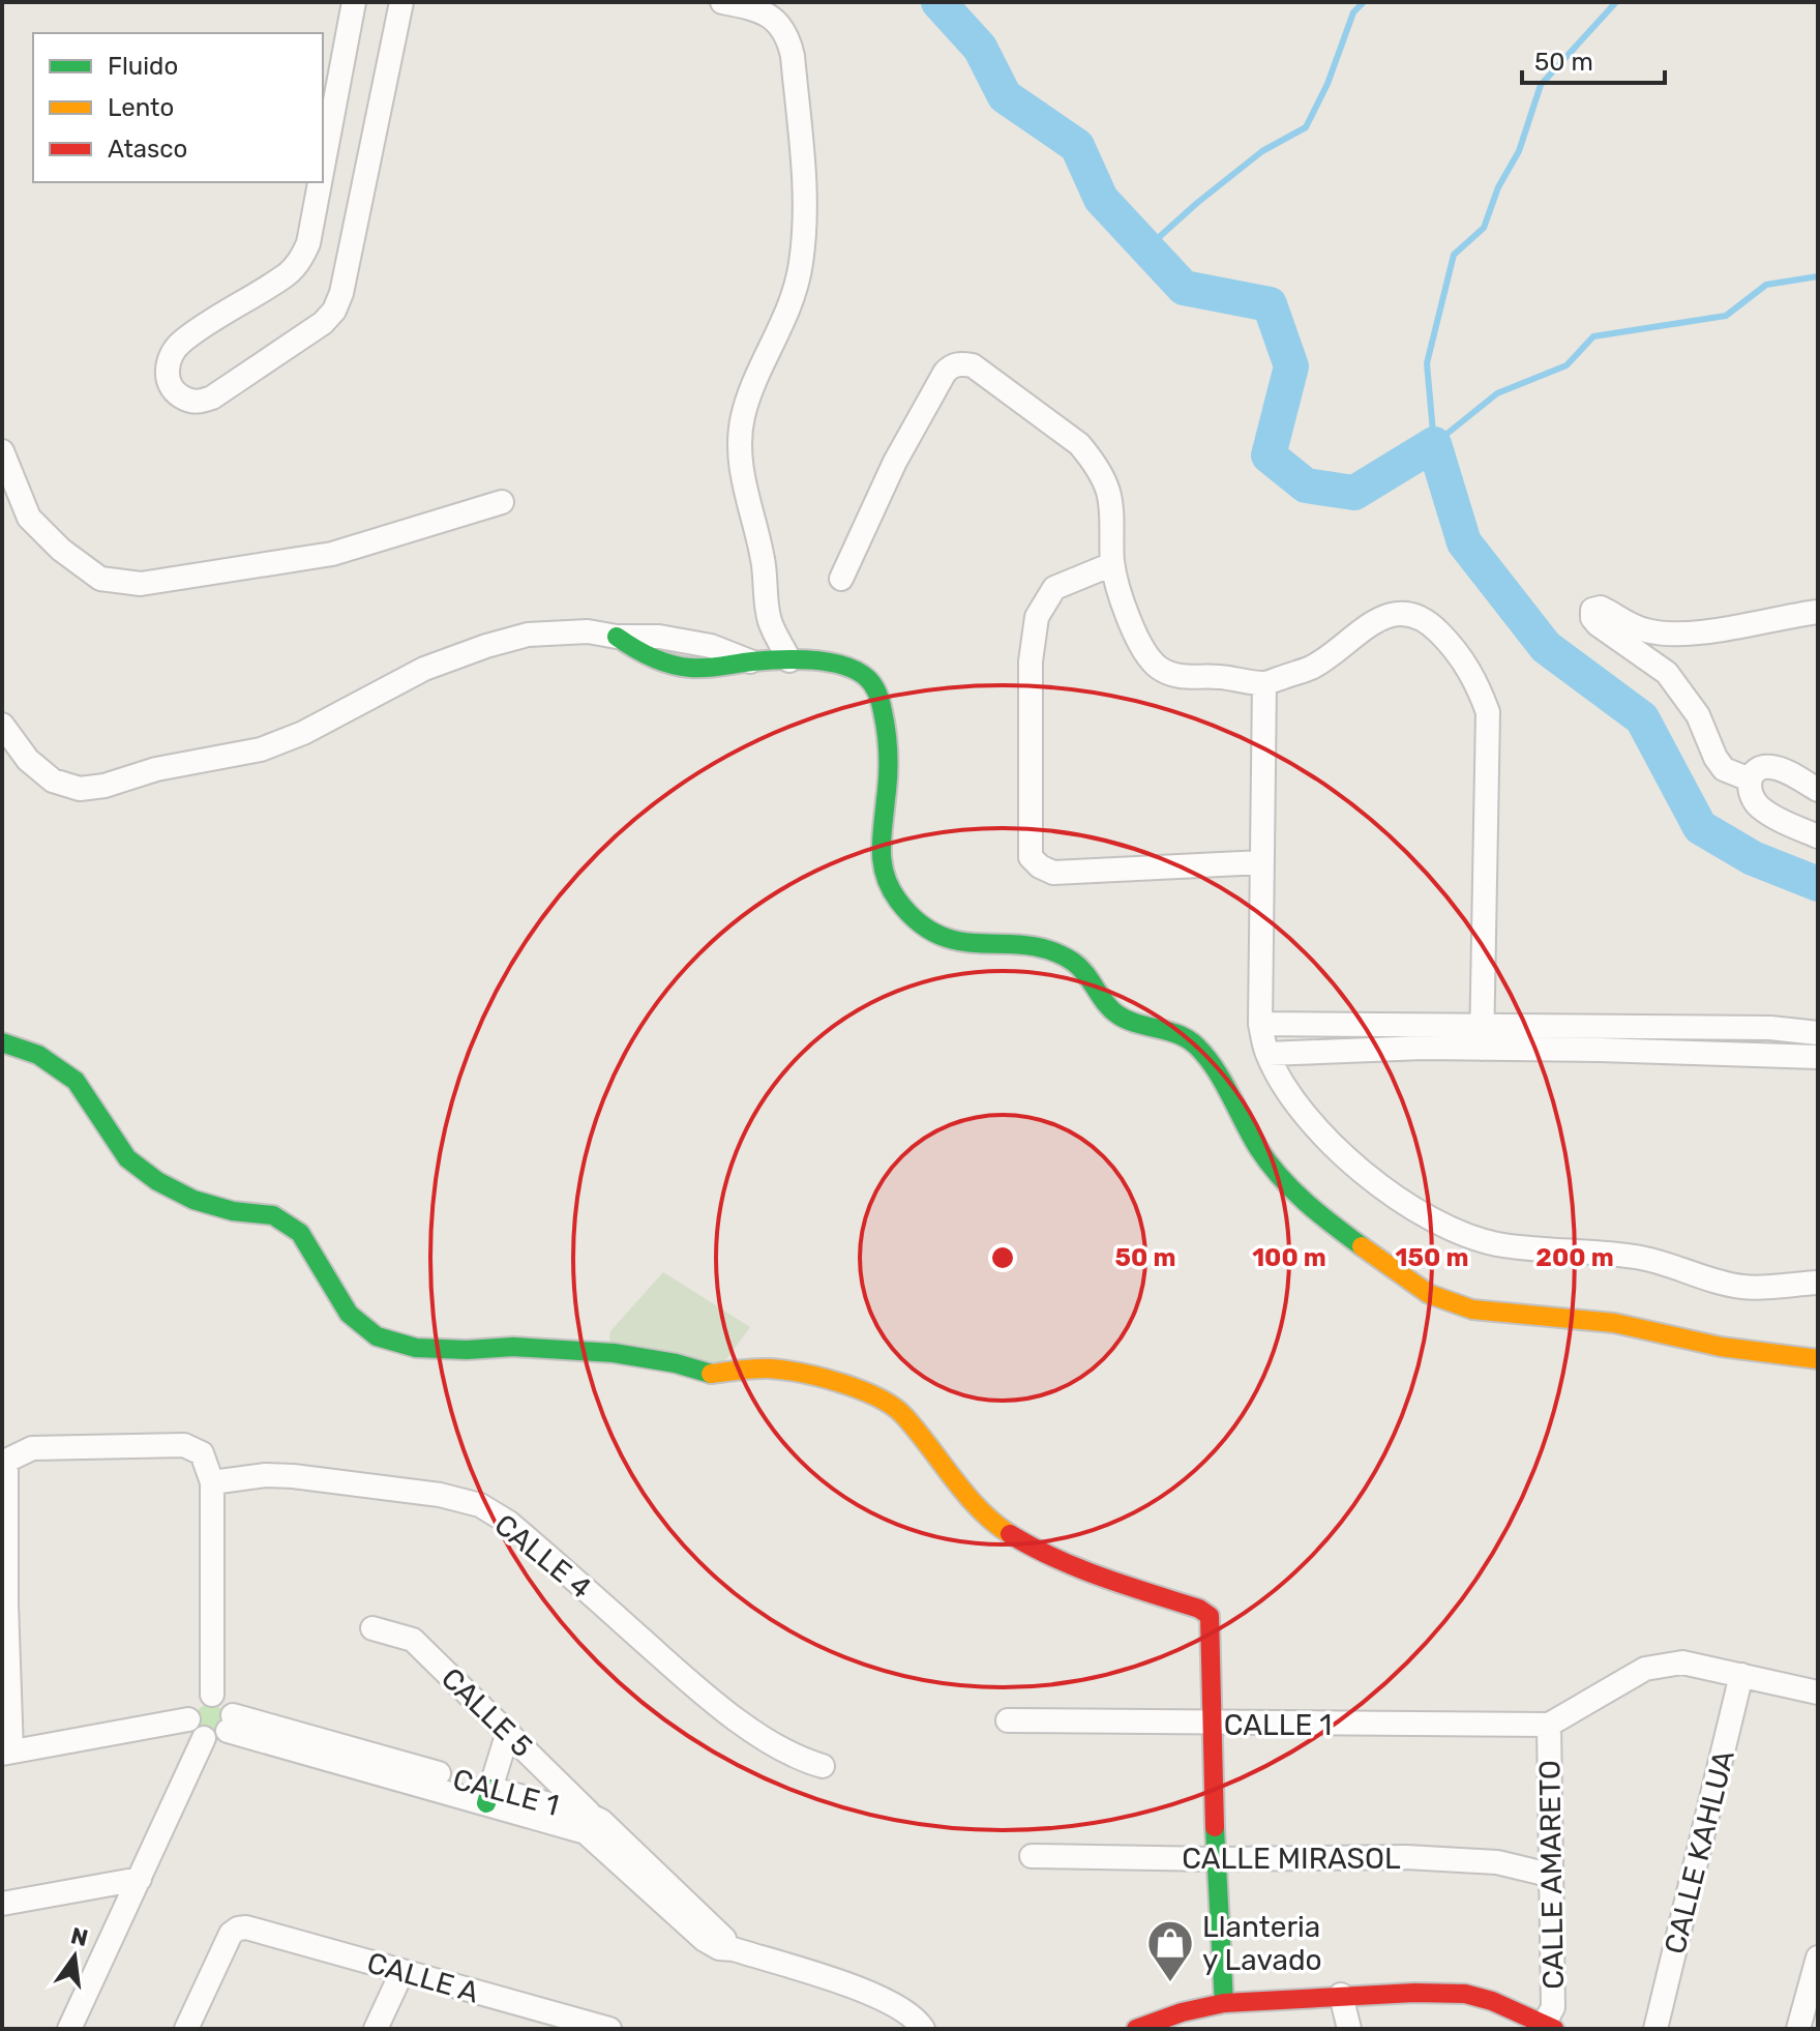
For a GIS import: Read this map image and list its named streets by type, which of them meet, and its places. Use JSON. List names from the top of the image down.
{
  "streets": {
    "street": [
      "CALLE 4",
      "CALLE 5",
      "CALLE 1",
      "CALLE KAHLUA",
      "CALLE MIRASOL",
      "CALLE AMARETO",
      "CALLE A"
    ]
  },
  "crossings": [
    ["CALLE 5", "CALLE 1"],
    ["CALLE 1", "CALLE AMARETO"],
    ["CALLE MIRASOL", "CALLE AMARETO"]
  ],
  "places": {
    "shop": ["Llanteria y Lavado"]
  },
  "legend": ["Fluido", "Lento", "Atasco"],
  "scale_bar": "50 m",
  "north": "top",
  "rings": [
    "50 m",
    "100 m",
    "150 m",
    "200 m"
  ]
}
